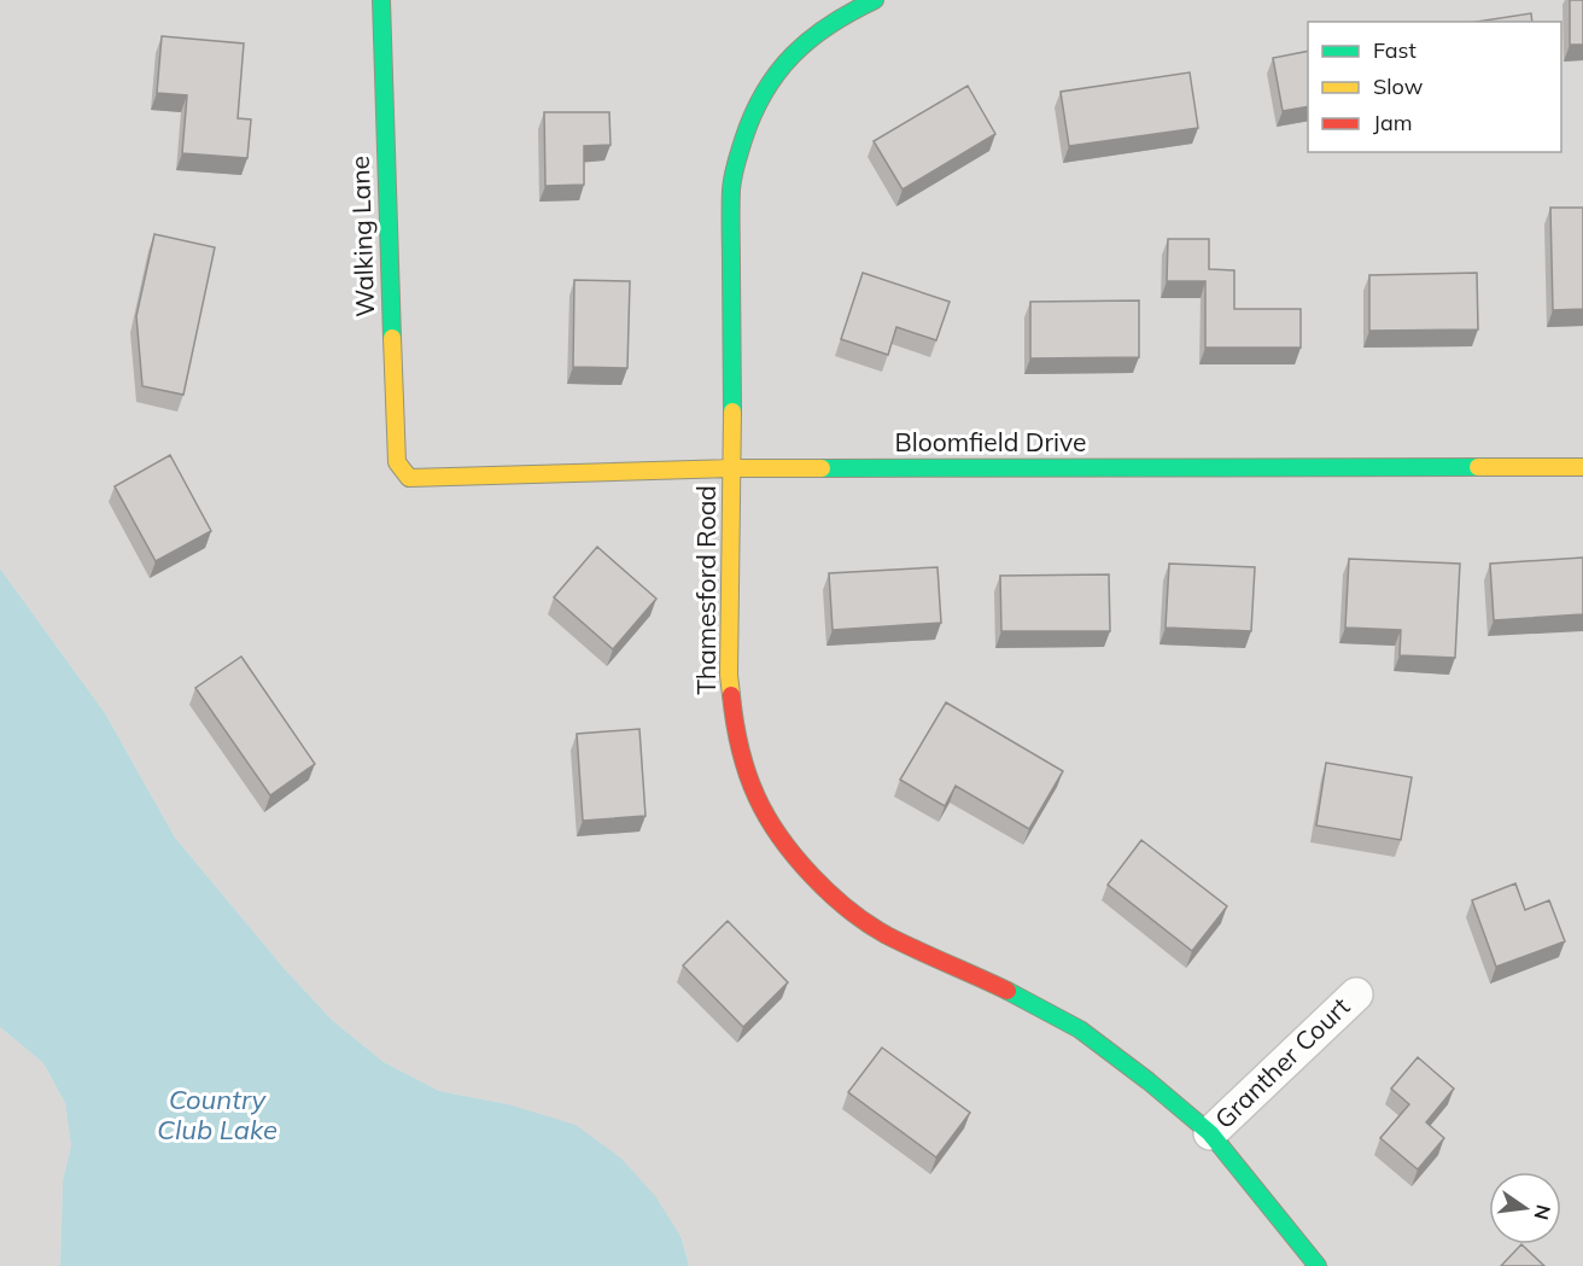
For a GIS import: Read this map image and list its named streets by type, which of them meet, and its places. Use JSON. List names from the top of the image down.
{
  "streets": {
    "street": [
      "Walking Lane",
      "Bloomfield Drive",
      "Thamesford Road",
      "Granther Court"
    ]
  },
  "crossings": [
    ["Walking Lane", "Bloomfield Drive"],
    ["Bloomfield Drive", "Thamesford Road"],
    ["Thamesford Road", "Granther Court"]
  ],
  "water": ["Country Club Lake"],
  "legend": ["Fast", "Slow", "Jam"],
  "north": "right"
}
